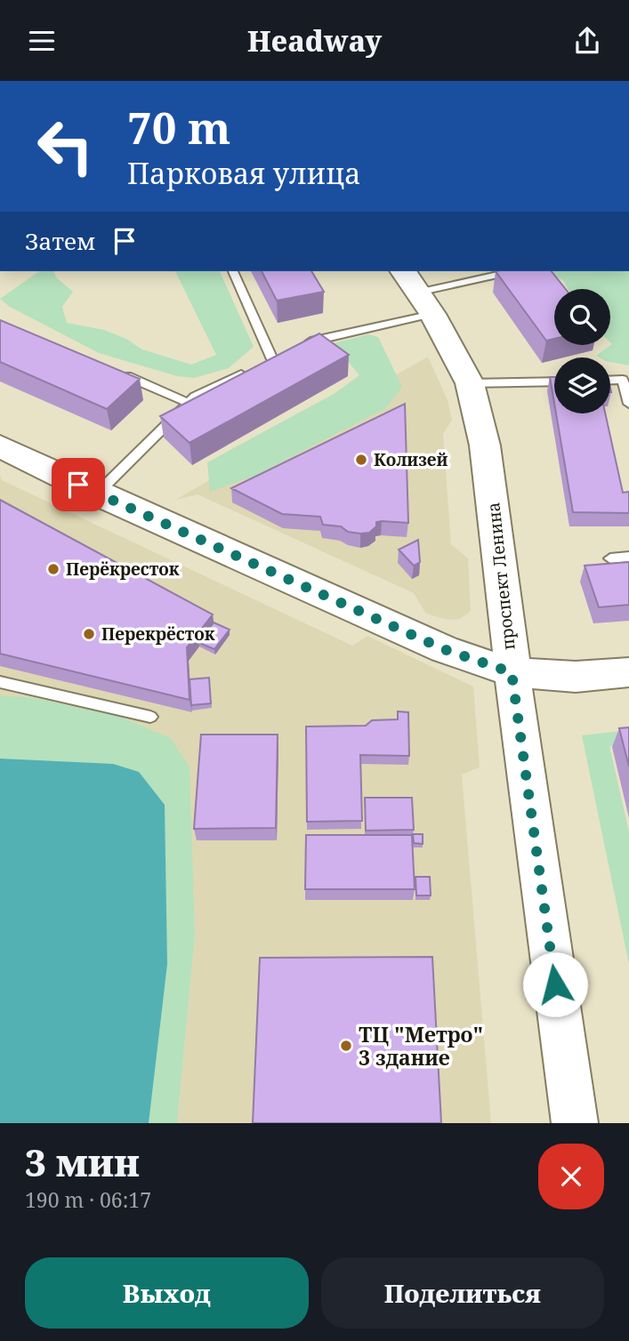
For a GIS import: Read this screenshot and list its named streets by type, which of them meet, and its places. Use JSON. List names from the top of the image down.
{
  "streets": {
    "main road": ["проспект Ленина"]
  },
  "places": [
    "Колизей",
    "Перёкресток",
    "Перекрёсток",
    "ТЦ \"Метро\" 3 здание"
  ],
  "page": {
    "header": "Headway",
    "turn": ["70 m", "Парковая улица"],
    "then": "Затем",
    "heading": ["3 мин", "190 m · 06:17"],
    "buttons": ["Выход", "Поделиться"]
  }
}
